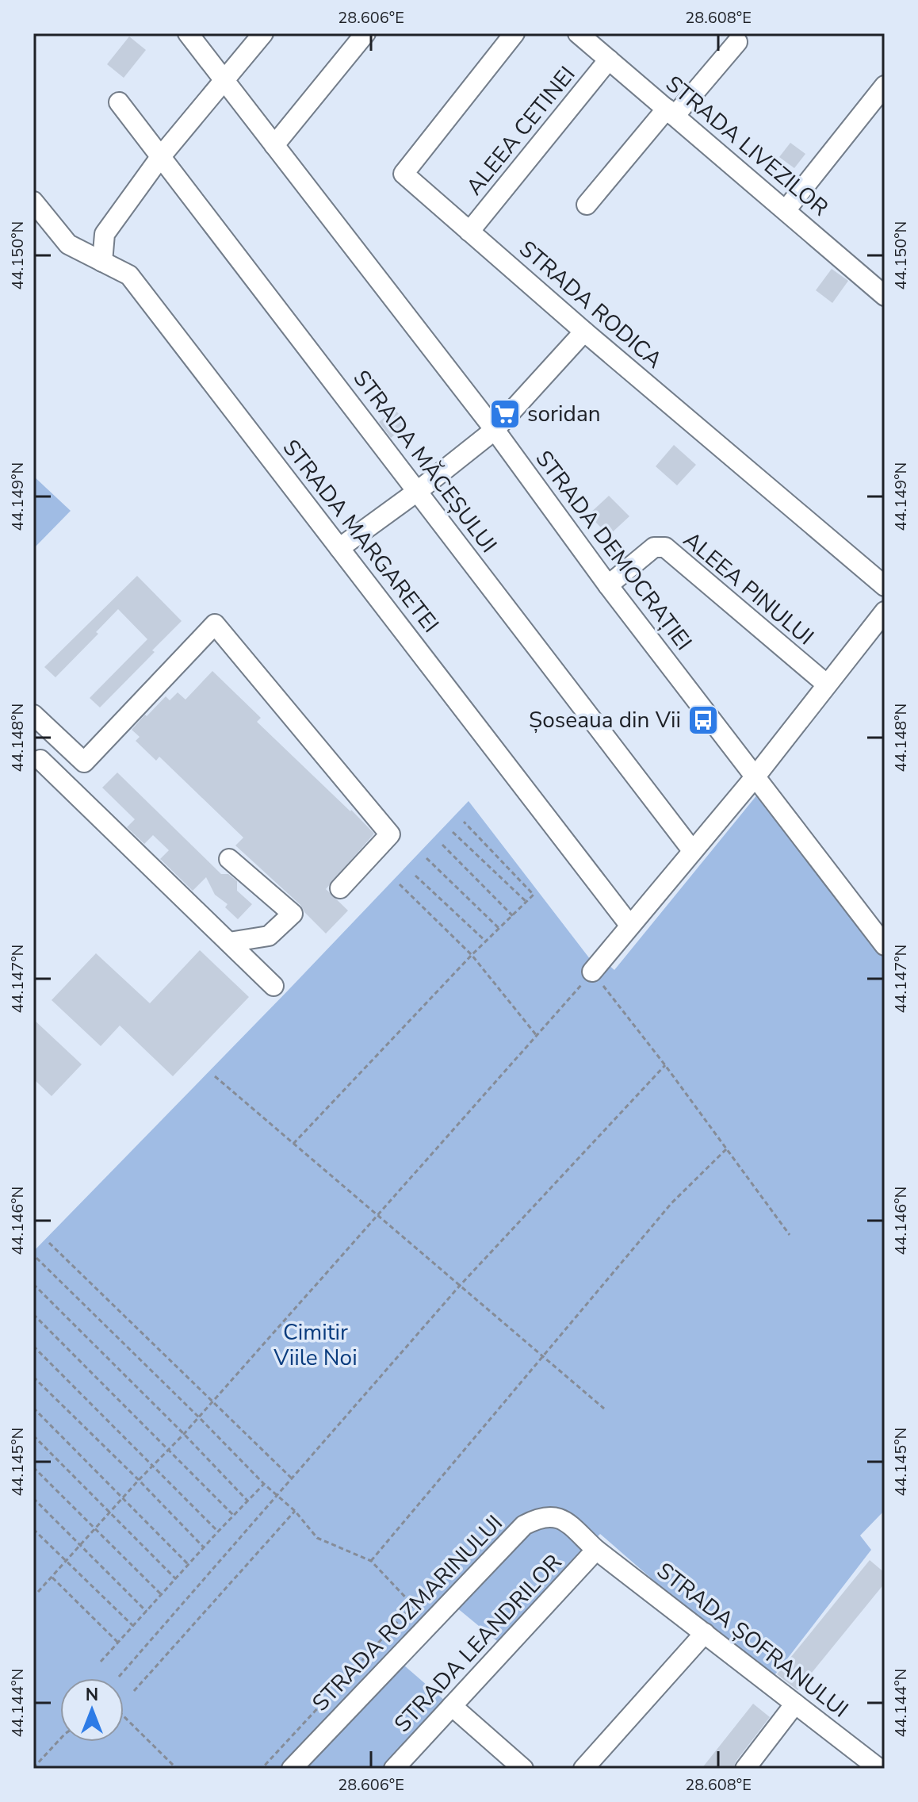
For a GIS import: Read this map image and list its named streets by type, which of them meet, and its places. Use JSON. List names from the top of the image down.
{
  "streets": {
    "street": [
      "ALEEA CETINEI",
      "STRADA LIVEZILOR",
      "STRADA RODICA",
      "STRADA MĂCEȘULUI",
      "STRADA MARGARETEI",
      "STRADA DEMOCRAȚIEI",
      "ALEEA PINULUI",
      "STRADA ROZMARINULUI",
      "STRADA ȘOFRANULUI",
      "STRADA LEANDRILOR"
    ]
  },
  "crossings": [
    ["ALEEA CETINEI", "STRADA LIVEZILOR"],
    ["ALEEA CETINEI", "STRADA RODICA"],
    ["STRADA DEMOCRAȚIEI", "ALEEA PINULUI"],
    ["STRADA ROZMARINULUI", "STRADA ȘOFRANULUI"],
    ["STRADA ROZMARINULUI", "STRADA LEANDRILOR"],
    ["STRADA ȘOFRANULUI", "STRADA LEANDRILOR"]
  ],
  "parks": ["Cimitir Viile Noi"],
  "places": {
    "supermarket": ["soridan"],
    "bus stop": ["Șoseaua din Vii"]
  },
  "north": "top",
  "coordinates": [
    "28.606°E",
    "28.608°E",
    "44.150°N",
    "44.149°N",
    "44.148°N",
    "44.147°N",
    "44.146°N",
    "44.145°N",
    "44.144°N"
  ]
}
